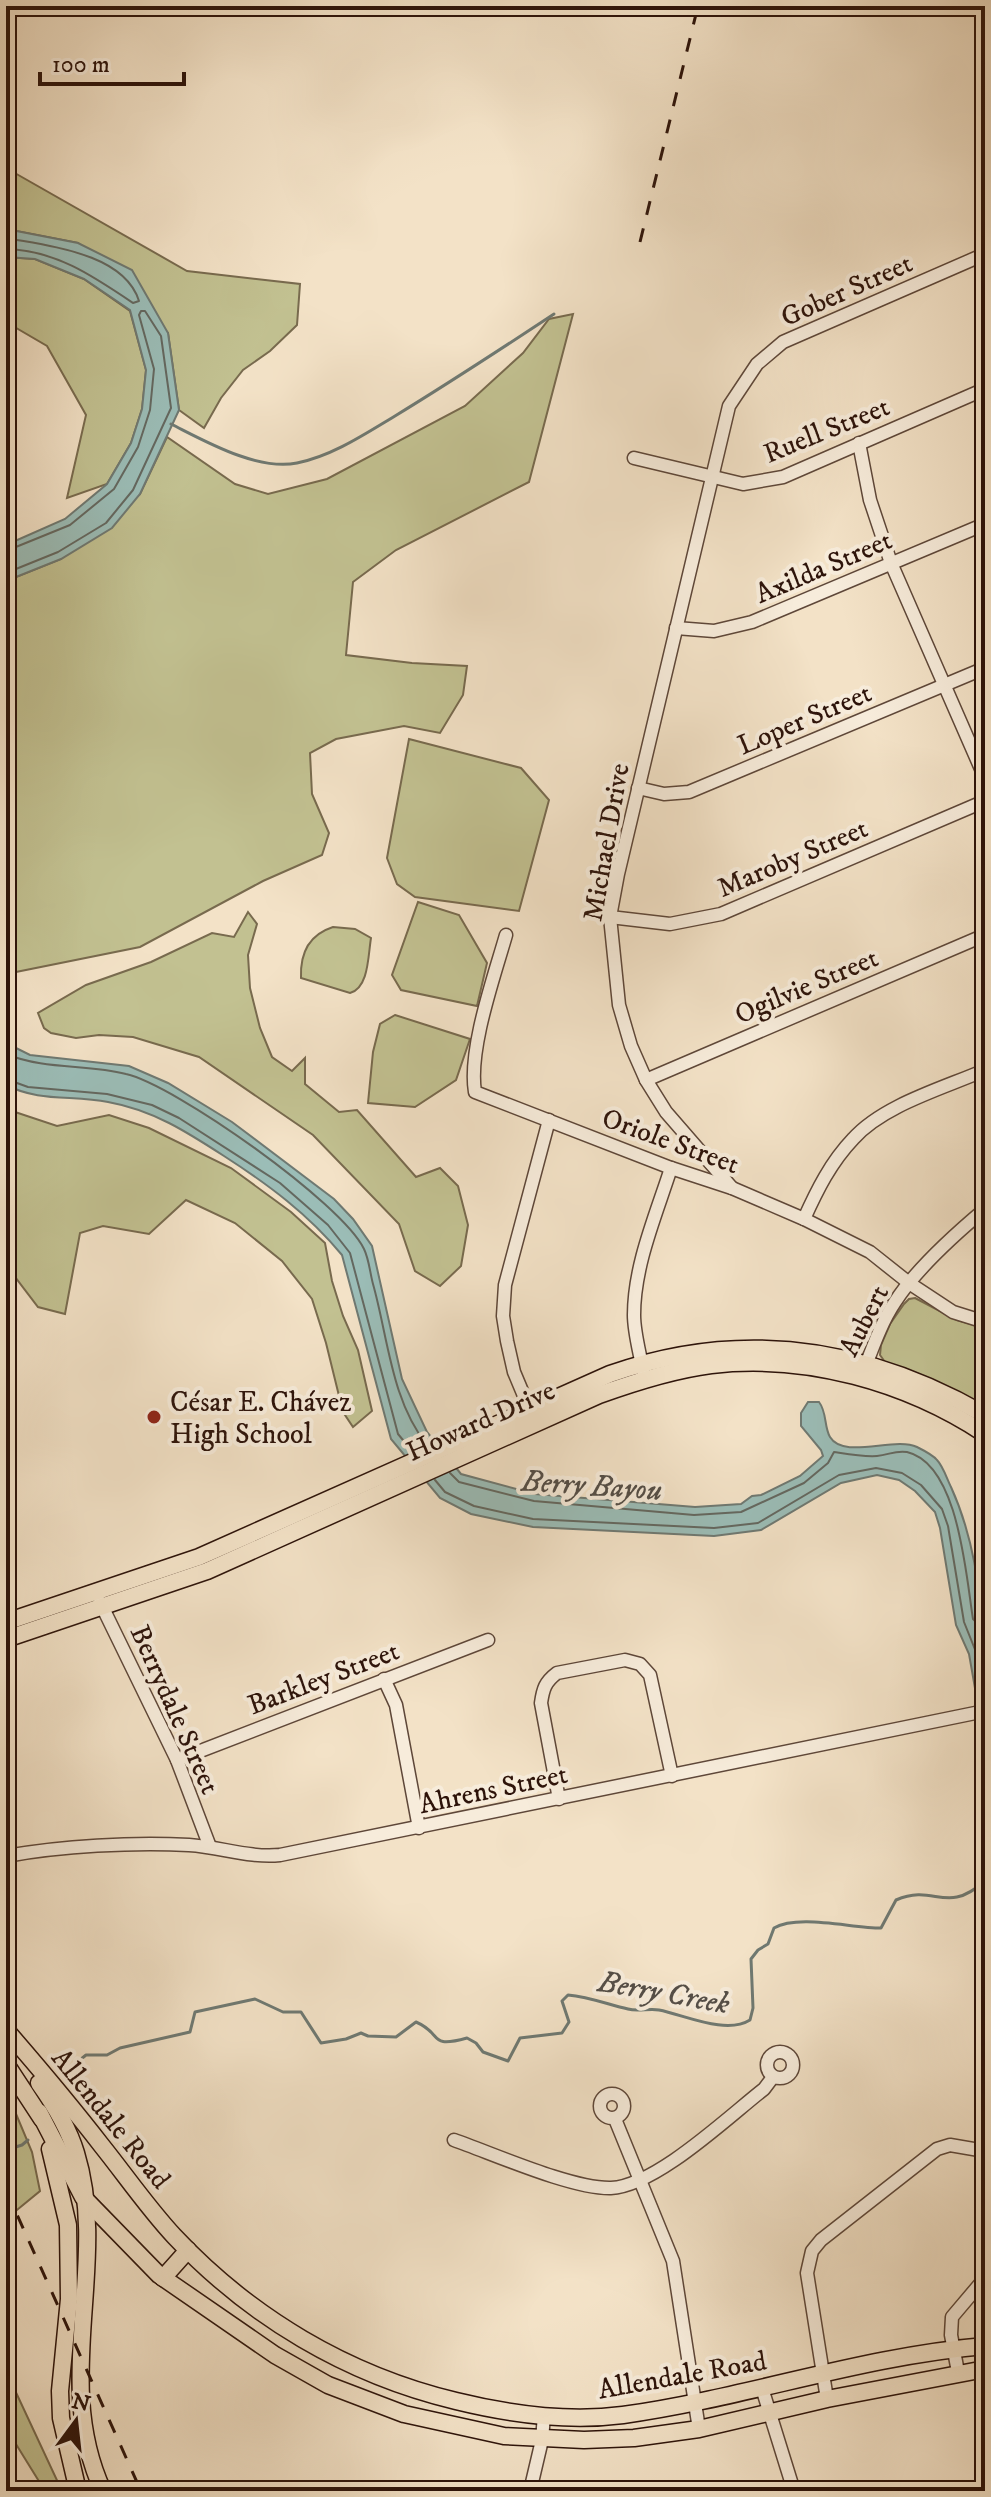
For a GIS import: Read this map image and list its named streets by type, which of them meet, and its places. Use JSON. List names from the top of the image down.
{
  "streets": {
    "main road": ["Howard Drive", "Allendale Road"],
    "street": [
      "Gober Street",
      "Ruell Street",
      "Axilda Street",
      "Loper Street",
      "Michael Drive",
      "Maroby Street",
      "Ogilvie Street",
      "Oriole Street",
      "Aubert",
      "Barkley Street",
      "Berrydale Street",
      "Ahrens Street"
    ]
  },
  "crossings": [
    ["Gober Street", "Ruell Street"],
    ["Gober Street", "Michael Drive"],
    ["Ruell Street", "Michael Drive"],
    ["Axilda Street", "Michael Drive"],
    ["Loper Street", "Michael Drive"],
    ["Michael Drive", "Maroby Street"],
    ["Michael Drive", "Ogilvie Street"],
    ["Michael Drive", "Oriole Street"],
    ["Oriole Street", "Aubert"],
    ["Aubert", "Howard Drive"],
    ["Howard Drive", "Berrydale Street"],
    ["Barkley Street", "Berrydale Street"],
    ["Berrydale Street", "Ahrens Street"]
  ],
  "water": ["Berry Bayou", "Berry Creek"],
  "places": ["César E. Chávez High School"],
  "scale_bar": "100 m",
  "north": "top"
}
